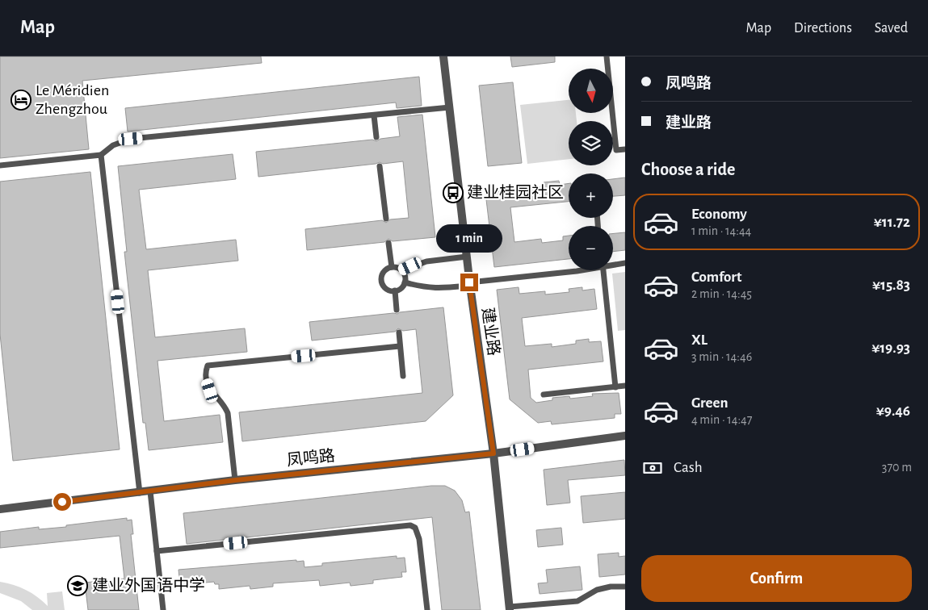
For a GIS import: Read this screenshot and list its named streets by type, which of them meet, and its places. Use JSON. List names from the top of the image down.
{
  "streets": {
    "street": ["建业路", "凤鸣路"]
  },
  "crossings": [
    ["建业路", "凤鸣路"]
  ],
  "places": {
    "hotel": ["Le Méridien Zhengzhou"],
    "bus stop": ["建业桂园社区"],
    "school or university": ["建业外国语中学"]
  },
  "north": "bottom",
  "page": {
    "header": "Map",
    "nav": ["Map", "Directions", "Saved"],
    "banner": ["凤鸣路", "建业路"],
    "map_buttons": ["+", "−"],
    "heading": "Choose a ride",
    "list": [
      {
        "name": "Economy",
        "note": "1 min · 14:44",
        "value": "¥11.72"
      },
      {
        "name": "Comfort",
        "note": "2 min · 14:45",
        "value": "¥15.83"
      },
      {
        "name": "XL",
        "note": "3 min · 14:46",
        "value": "¥19.93"
      },
      {
        "name": "Green",
        "note": "4 min · 14:47",
        "value": "¥9.46"
      }
    ],
    "bubble": "1 min",
    "pay": ["Cash", "370 m"],
    "buttons": "Confirm"
  }
}
